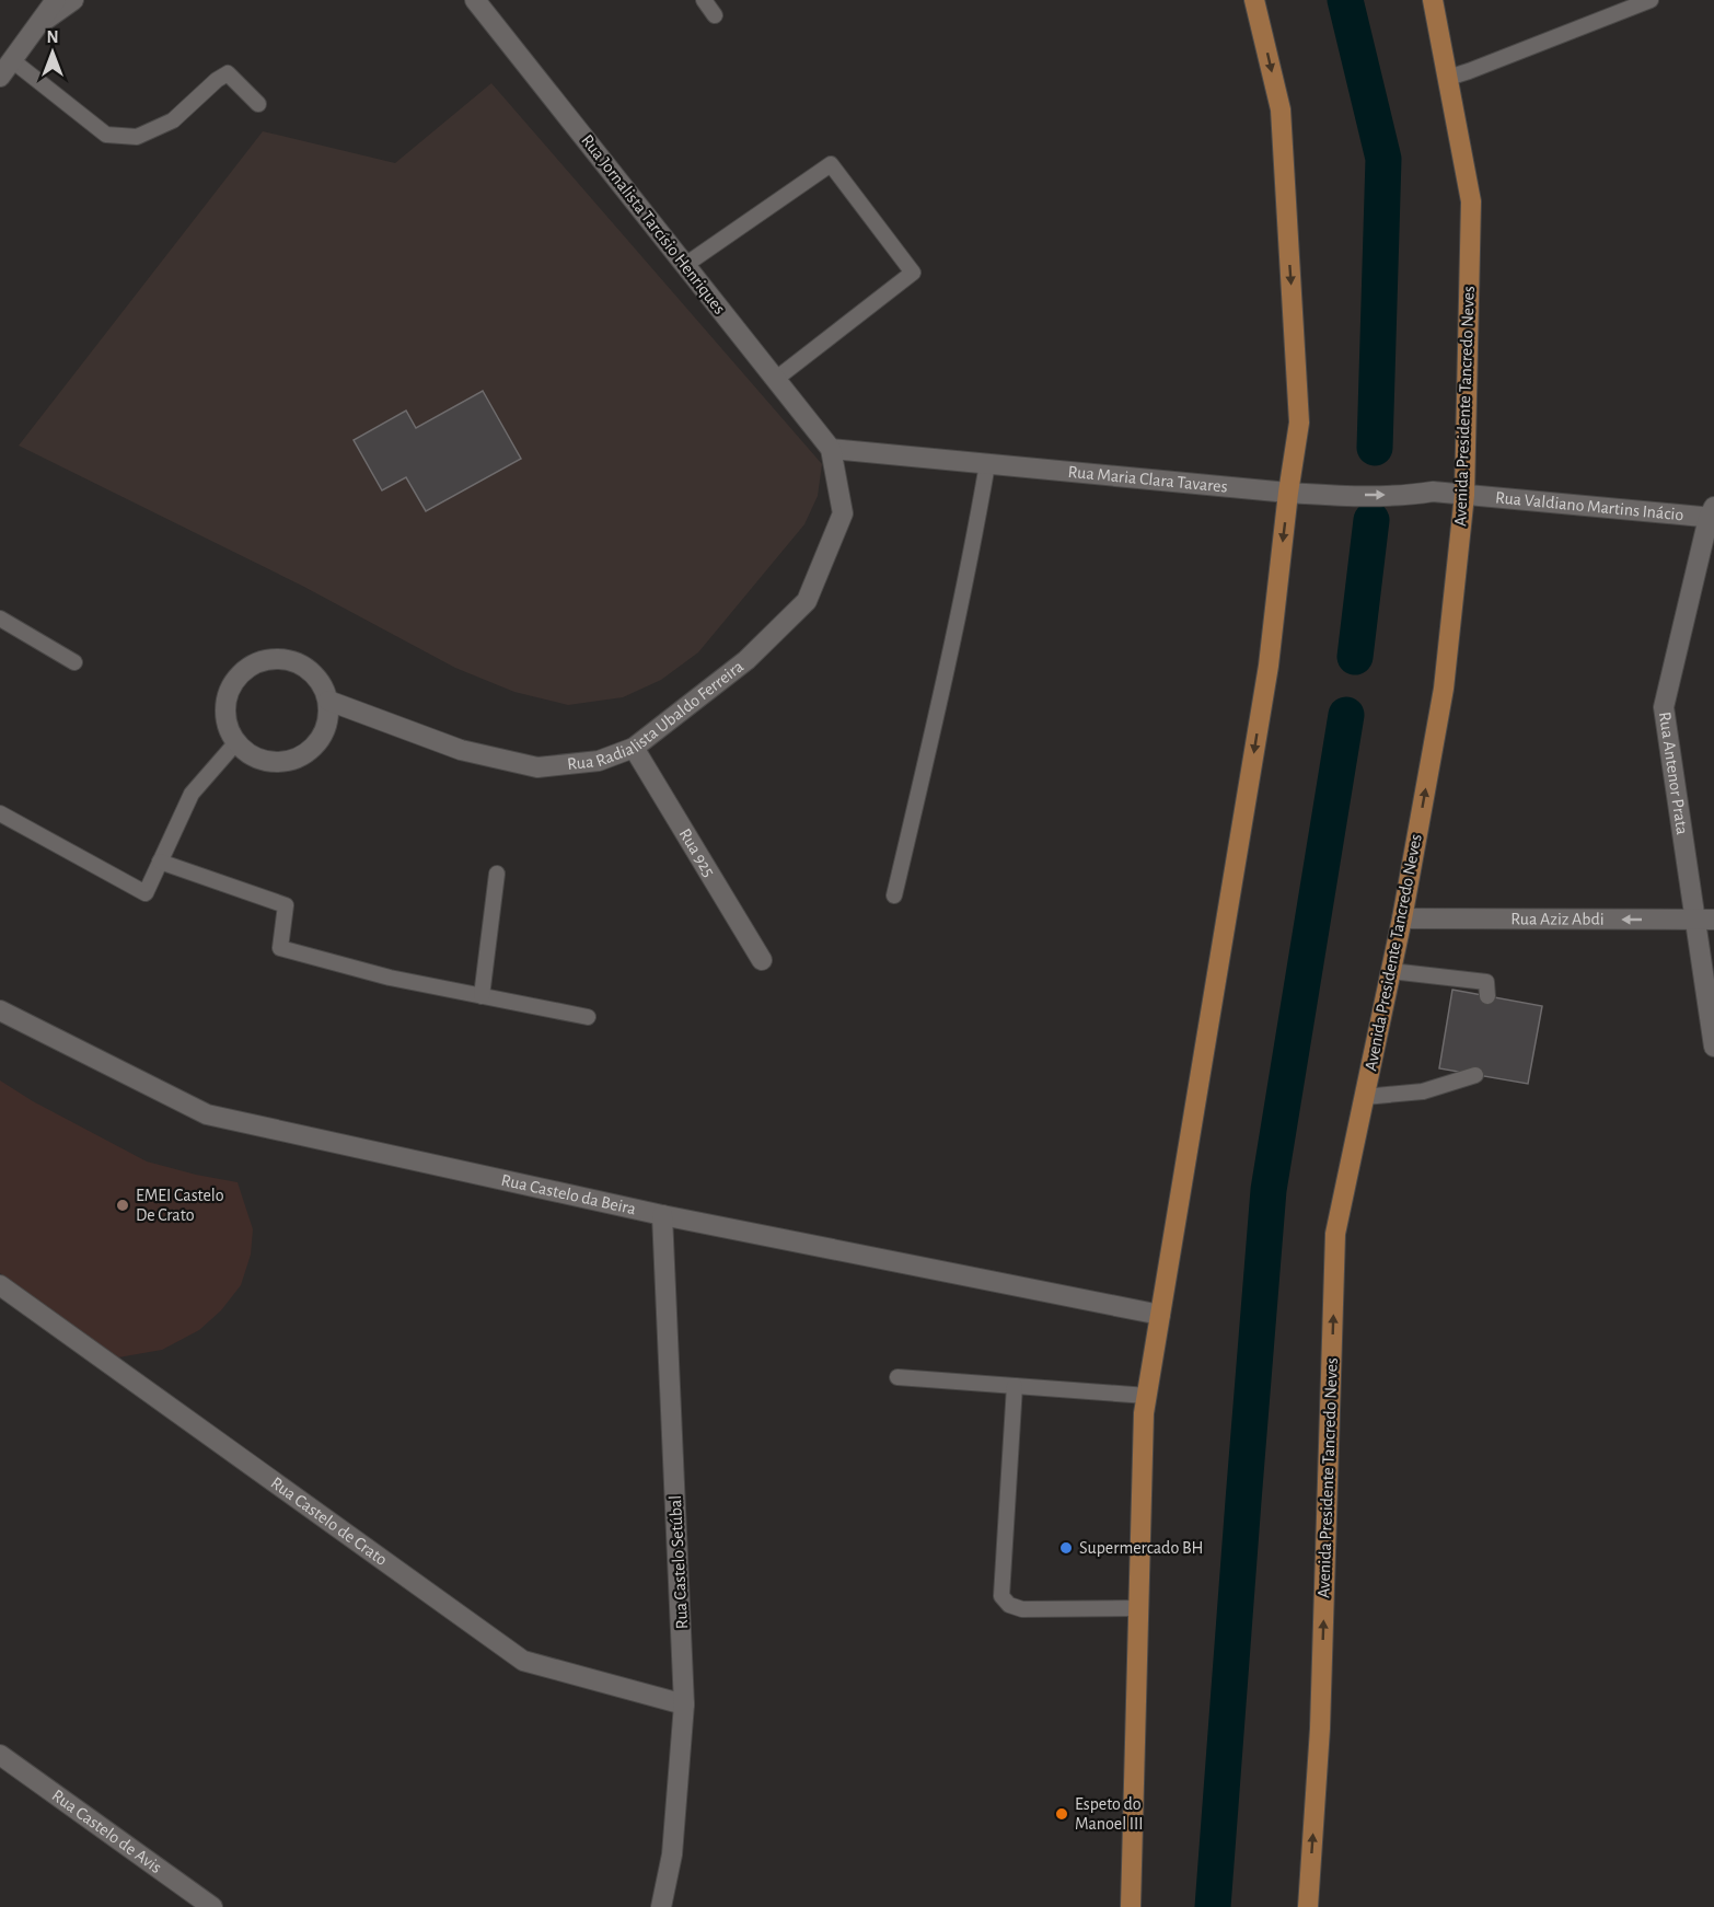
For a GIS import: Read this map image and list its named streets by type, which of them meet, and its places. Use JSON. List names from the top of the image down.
{
  "streets": {
    "main road": ["Avenida Presidente Tancredo Neves"],
    "street": [
      "Rua Jornalista Tarcísio Henriques",
      "Rua Maria Clara Tavares",
      "Rua Valdiano Martins Inácio",
      "Rua Radialista Ubaldo Ferreira",
      "Rua Antenor Prata",
      "Rua 925",
      "Rua Aziz Abdi",
      "Rua Castelo da Beira",
      "Rua Castelo de Crato",
      "Rua Castelo Setúbal",
      "Rua Castelo de Avis"
    ]
  },
  "crossings": [
    ["Rua Jornalista Tarcísio Henriques", "Rua Maria Clara Tavares"],
    ["Rua Jornalista Tarcísio Henriques", "Rua Radialista Ubaldo Ferreira"],
    ["Avenida Presidente Tancredo Neves", "Rua Maria Clara Tavares"],
    ["Avenida Presidente Tancredo Neves", "Rua Valdiano Martins Inácio"],
    ["Avenida Presidente Tancredo Neves", "Rua Aziz Abdi"],
    ["Rua Maria Clara Tavares", "Rua Valdiano Martins Inácio"],
    ["Rua Maria Clara Tavares", "Rua Radialista Ubaldo Ferreira"],
    ["Rua Valdiano Martins Inácio", "Rua Antenor Prata"],
    ["Rua Radialista Ubaldo Ferreira", "Rua 925"],
    ["Rua Antenor Prata", "Rua Aziz Abdi"],
    ["Rua Castelo da Beira", "Rua Castelo Setúbal"],
    ["Rua Castelo de Crato", "Rua Castelo Setúbal"]
  ],
  "one_way": ["Rua Aziz Abdi"],
  "places": ["EMEI Castelo De Crato", "Supermercado BH", "Espeto do Manoel III"],
  "north": "top"
}
